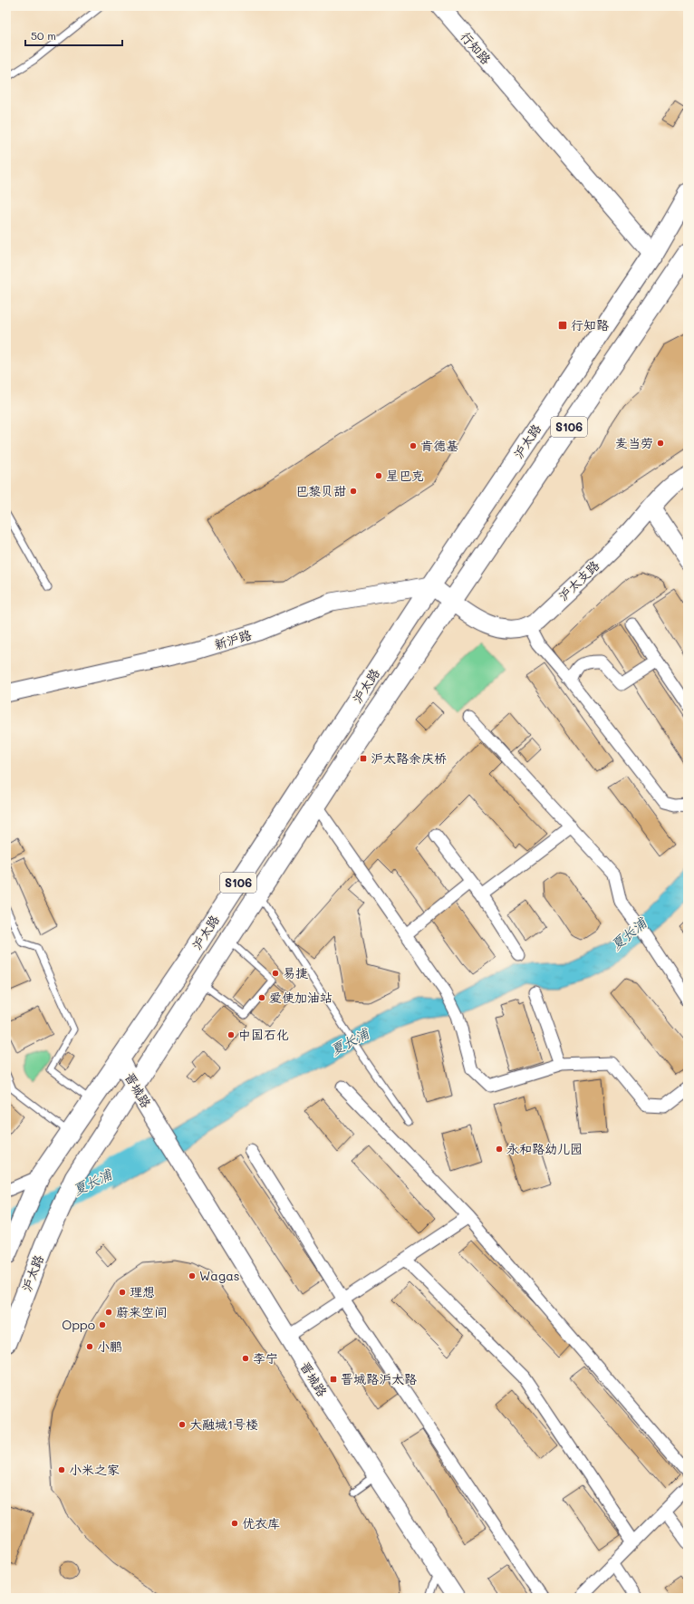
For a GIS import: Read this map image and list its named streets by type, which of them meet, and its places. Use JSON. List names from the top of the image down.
{
  "streets": {
    "main road": ["S106", "沪太路"],
    "street": [
      "行知路",
      "沪太支路",
      "新沪路",
      "晋城路"
    ]
  },
  "crossings": [
    ["行知路", "沪太路"],
    ["S106", "沪太路"],
    ["沪太路", "沪太支路"],
    ["沪太路", "新沪路"],
    ["沪太路", "晋城路"]
  ],
  "water": ["夏长浦"],
  "places": {
    "transit": ["行知路", "沪太路余庆桥", "晋城路沪太路"],
    "other": [
      "麦当劳",
      "肯德基",
      "星巴克",
      "巴黎贝甜",
      "易捷",
      "爱使加油站",
      "中国石化",
      "永和路幼儿园",
      "Wagas",
      "理想",
      "蔚来空间",
      "Oppo",
      "小鹏",
      "李宁",
      "大融城1号楼",
      "小米之家",
      "优衣库"
    ]
  },
  "scale_bar": "50 m"
}
